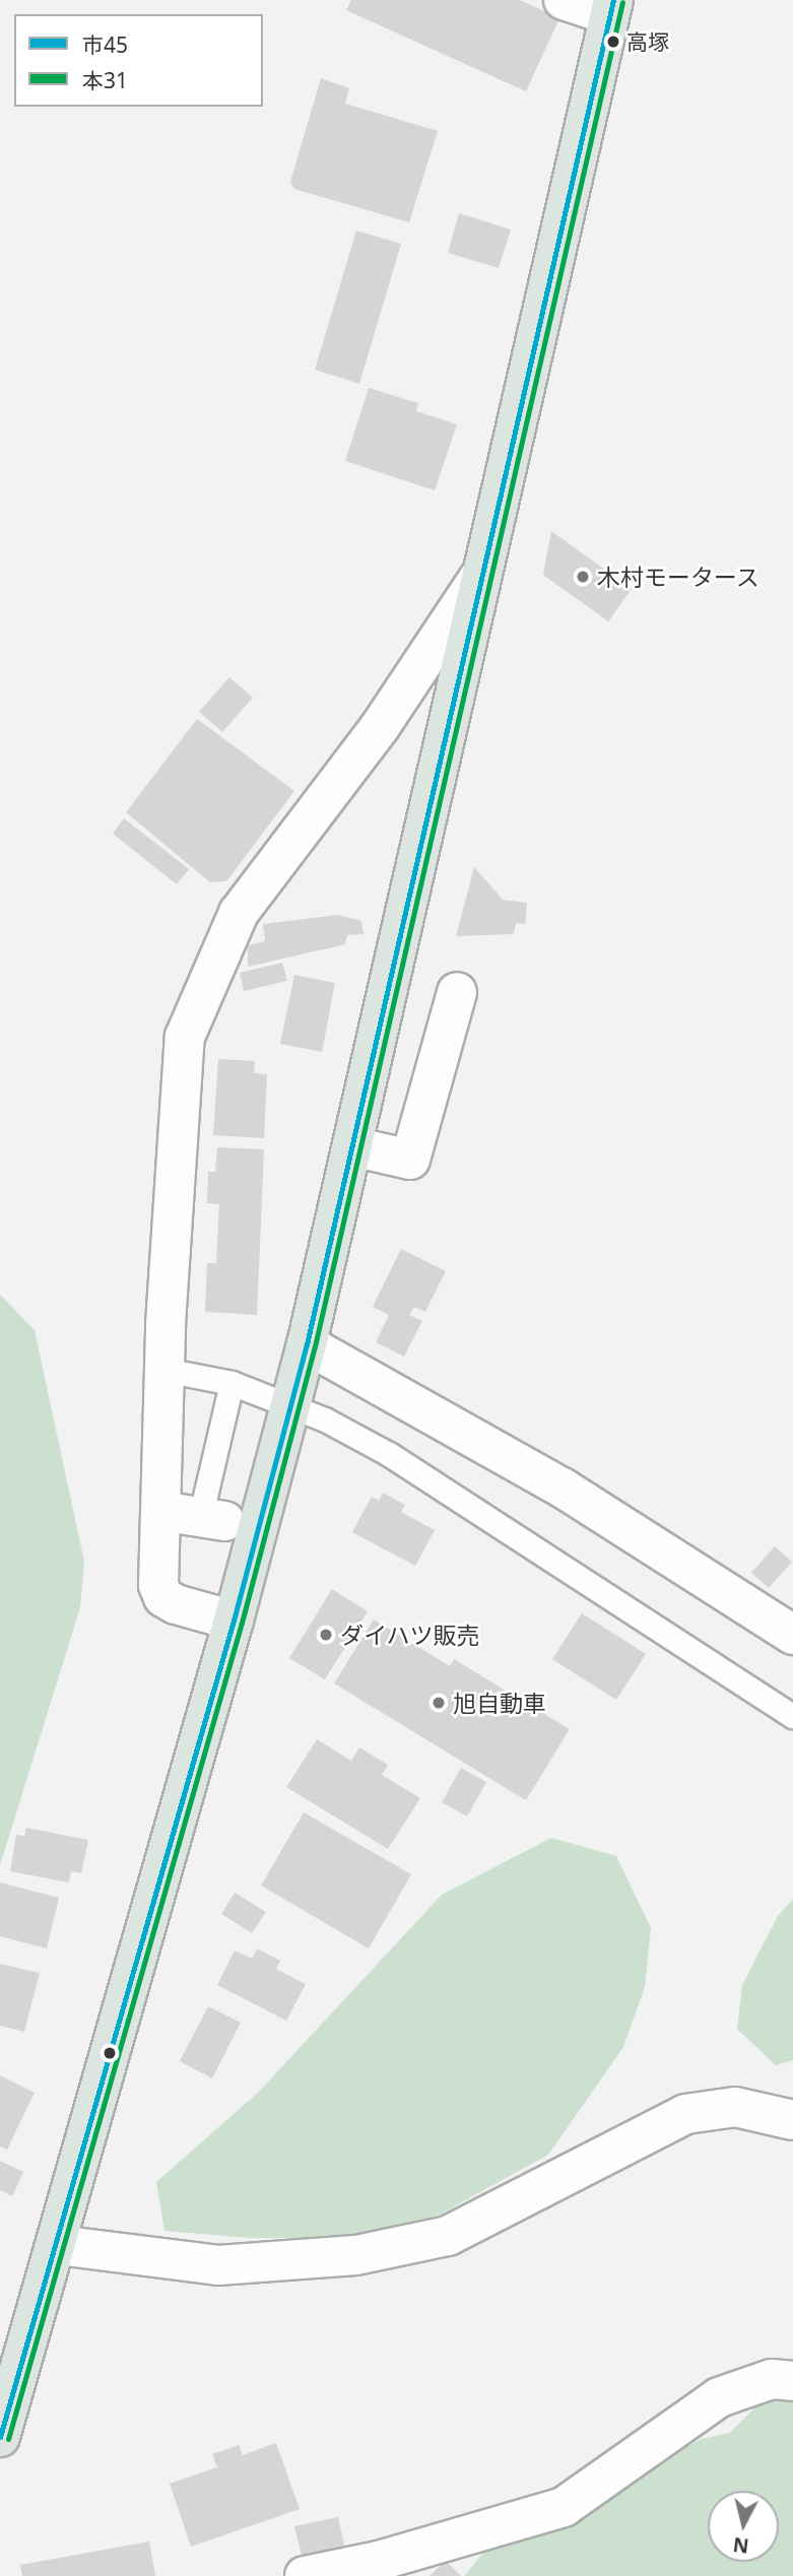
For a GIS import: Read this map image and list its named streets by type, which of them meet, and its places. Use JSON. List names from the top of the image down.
{
  "places": [
    "高塚",
    "木村モータース",
    "ダイハツ販売",
    "旭自動車"
  ],
  "lines": ["transit line 市45", "transit line 本31"],
  "legend": ["市45", "本31"],
  "north": "bottom"
}
